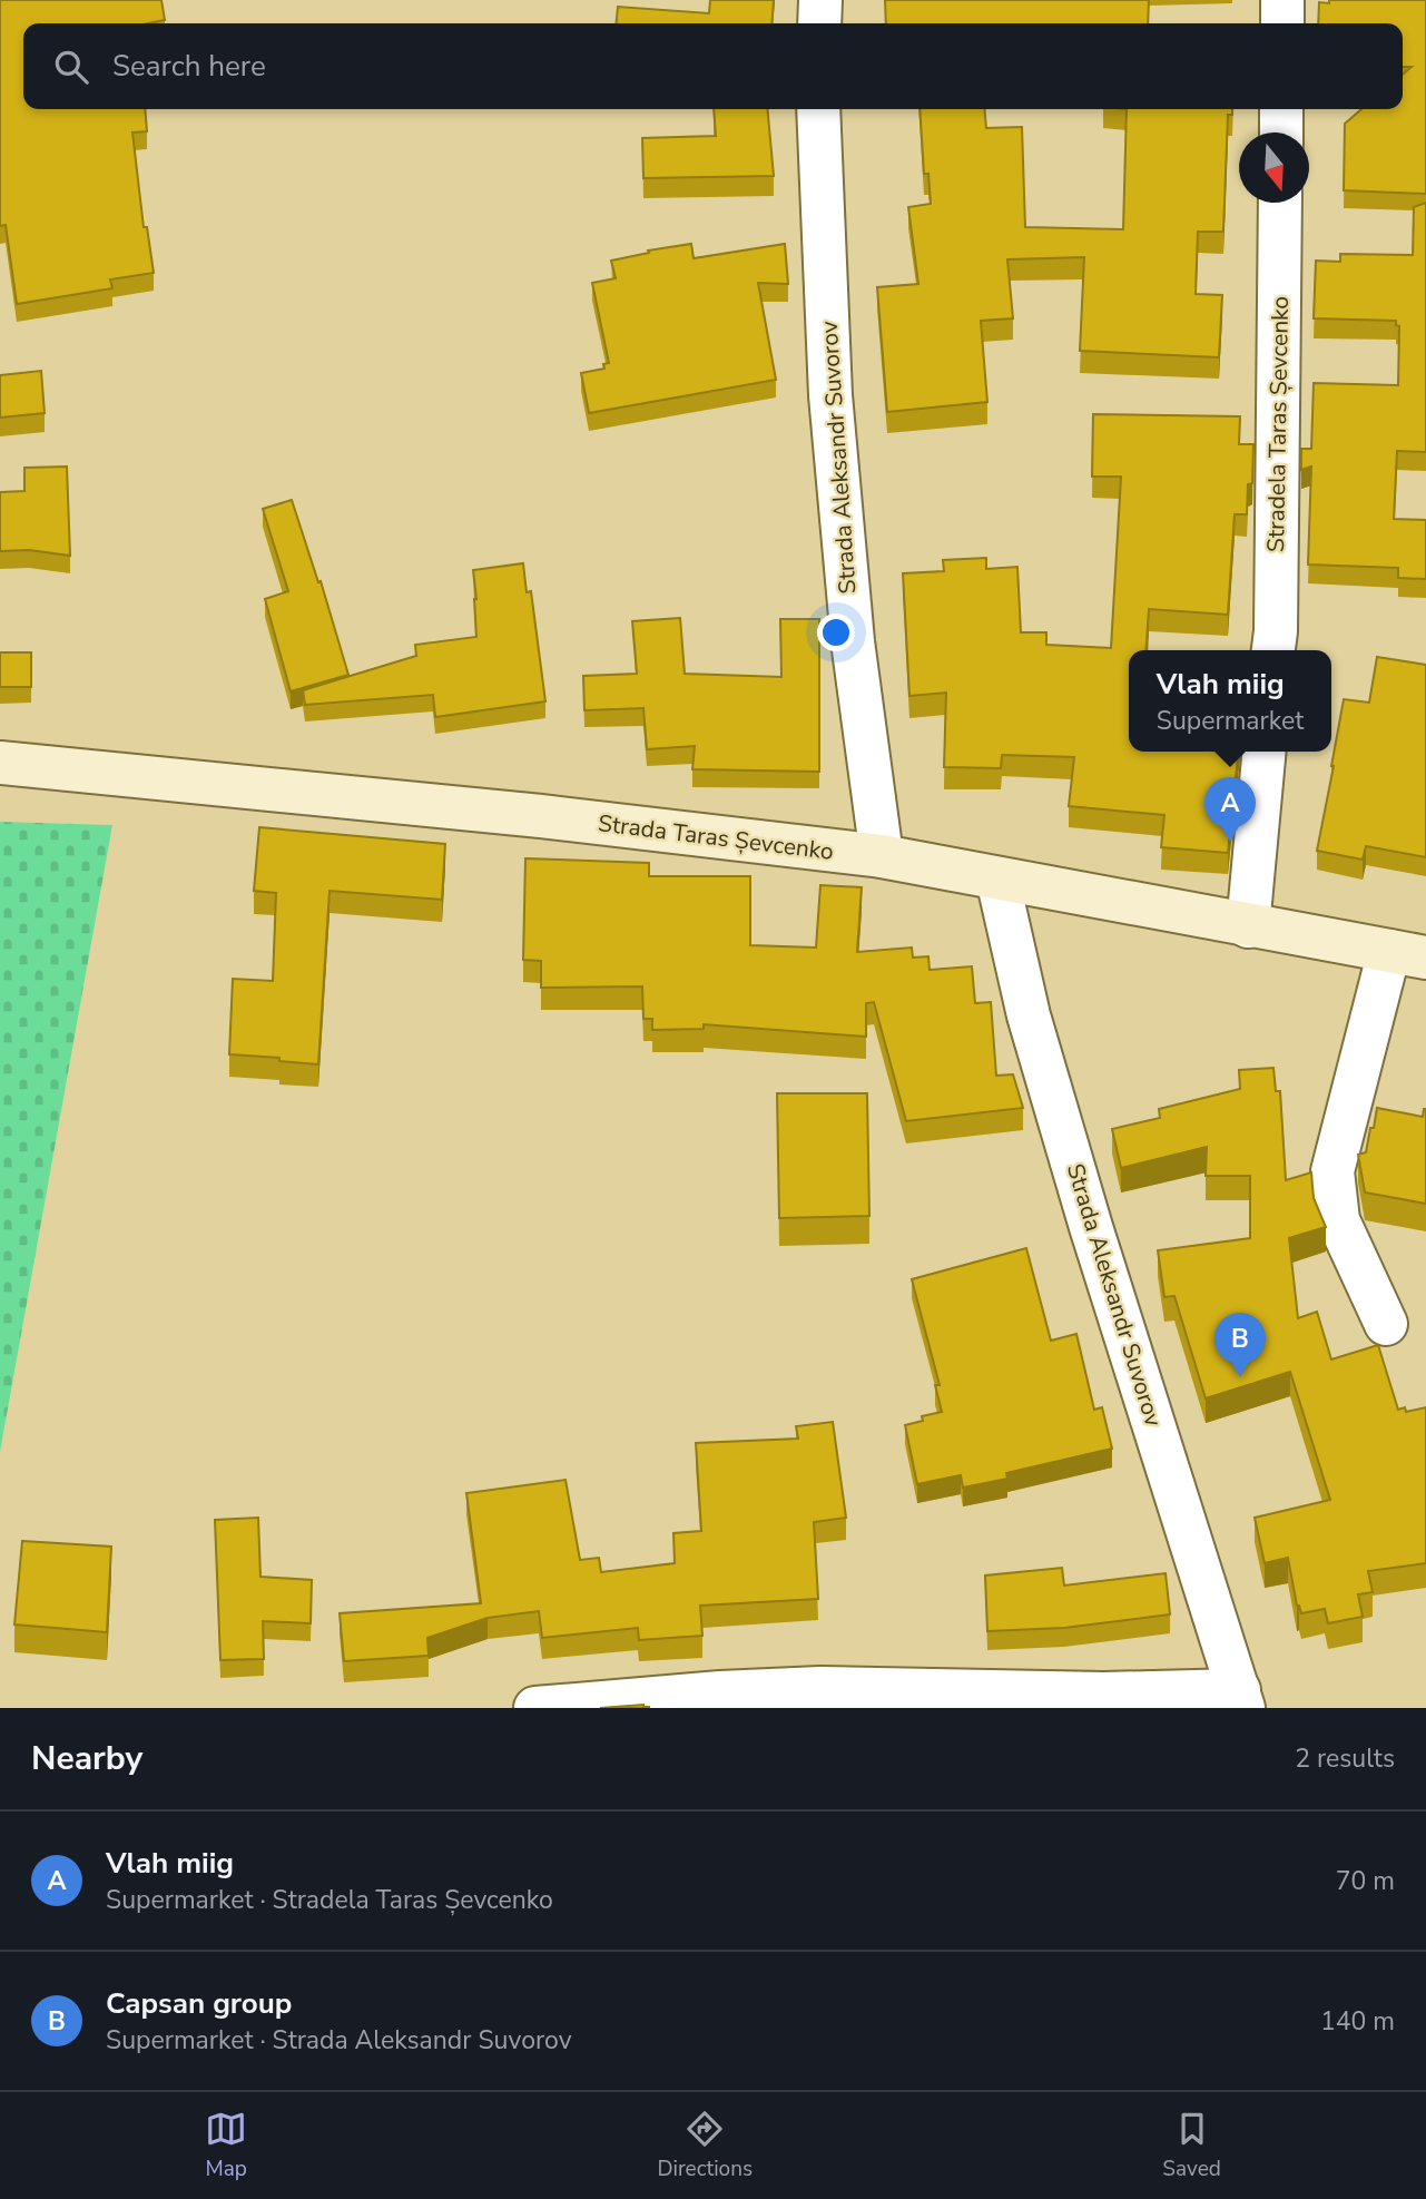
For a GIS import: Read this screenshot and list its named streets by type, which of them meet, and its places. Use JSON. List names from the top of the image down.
{
  "streets": {
    "main road": ["Strada Taras Șevcenko"],
    "street": ["Stradela Taras Șevcenko", "Strada Aleksandr Suvorov"]
  },
  "crossings": [
    ["Strada Aleksandr Suvorov", "Strada Taras Șevcenko"]
  ],
  "north": "bottom",
  "page": {
    "search": "Search here",
    "popup": ["Vlah miig", "Supermarket"],
    "pins": ["A", "B"],
    "heading": ["Nearby", "2 results"],
    "list": [
      {
        "mark": "A",
        "name": "Vlah miig",
        "note": "Supermarket · Stradela Taras Șevcenko",
        "value": "70 m"
      },
      {
        "mark": "B",
        "name": "Capsan group",
        "note": "Supermarket · Strada Aleksandr Suvorov",
        "value": "140 m"
      }
    ],
    "nav": ["Map", "Directions", "Saved"]
  }
}
